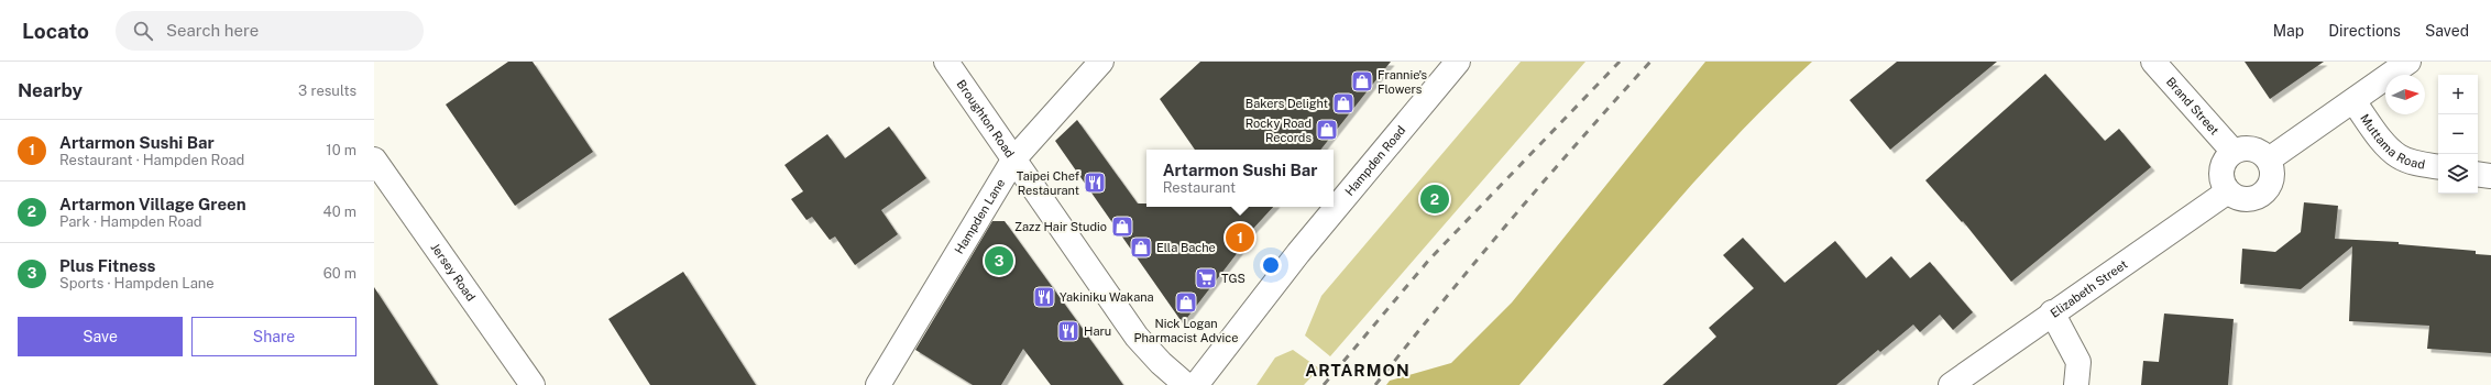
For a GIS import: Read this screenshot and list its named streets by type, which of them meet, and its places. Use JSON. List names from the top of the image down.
{
  "streets": {
    "street": [
      "Brand Street",
      "Broughton Road",
      "Muttama Road",
      "Hampden Road",
      "Hampden Lane",
      "Jersey Road",
      "Elizabeth Street"
    ]
  },
  "crossings": [
    ["Brand Street", "Elizabeth Street"],
    ["Broughton Road", "Hampden Lane"]
  ],
  "districts": ["ARTARMON"],
  "places": {
    "shop": [
      "Frannie's Flowers",
      "Bakers Delight",
      "Rocky Road Records",
      "Zazz Hair Studio",
      "Ella Bache",
      "Nick Logan Pharmacist Advice"
    ],
    "restaurant": ["Taipei Chef Restaurant", "Yakiniku Wakana", "Haru"],
    "supermarket": ["TGS"]
  },
  "north": "right",
  "page": {
    "header": "Locato",
    "search": "Search here",
    "nav": ["Map", "Directions", "Saved"],
    "heading": ["Nearby", "3 results"],
    "map_buttons": ["+", "−"],
    "list": [
      {
        "mark": "1",
        "name": "Artarmon Sushi Bar",
        "note": "Restaurant · Hampden Road",
        "value": "10 m"
      },
      {
        "mark": "2",
        "name": "Artarmon Village Green",
        "note": "Park · Hampden Road",
        "value": "40 m"
      },
      {
        "mark": "3",
        "name": "Plus Fitness",
        "note": "Sports · Hampden Lane",
        "value": "60 m"
      }
    ],
    "popup": ["Artarmon Sushi Bar", "Restaurant"],
    "pins": ["2", "1", "3"],
    "buttons": ["Save", "Share"]
  }
}
